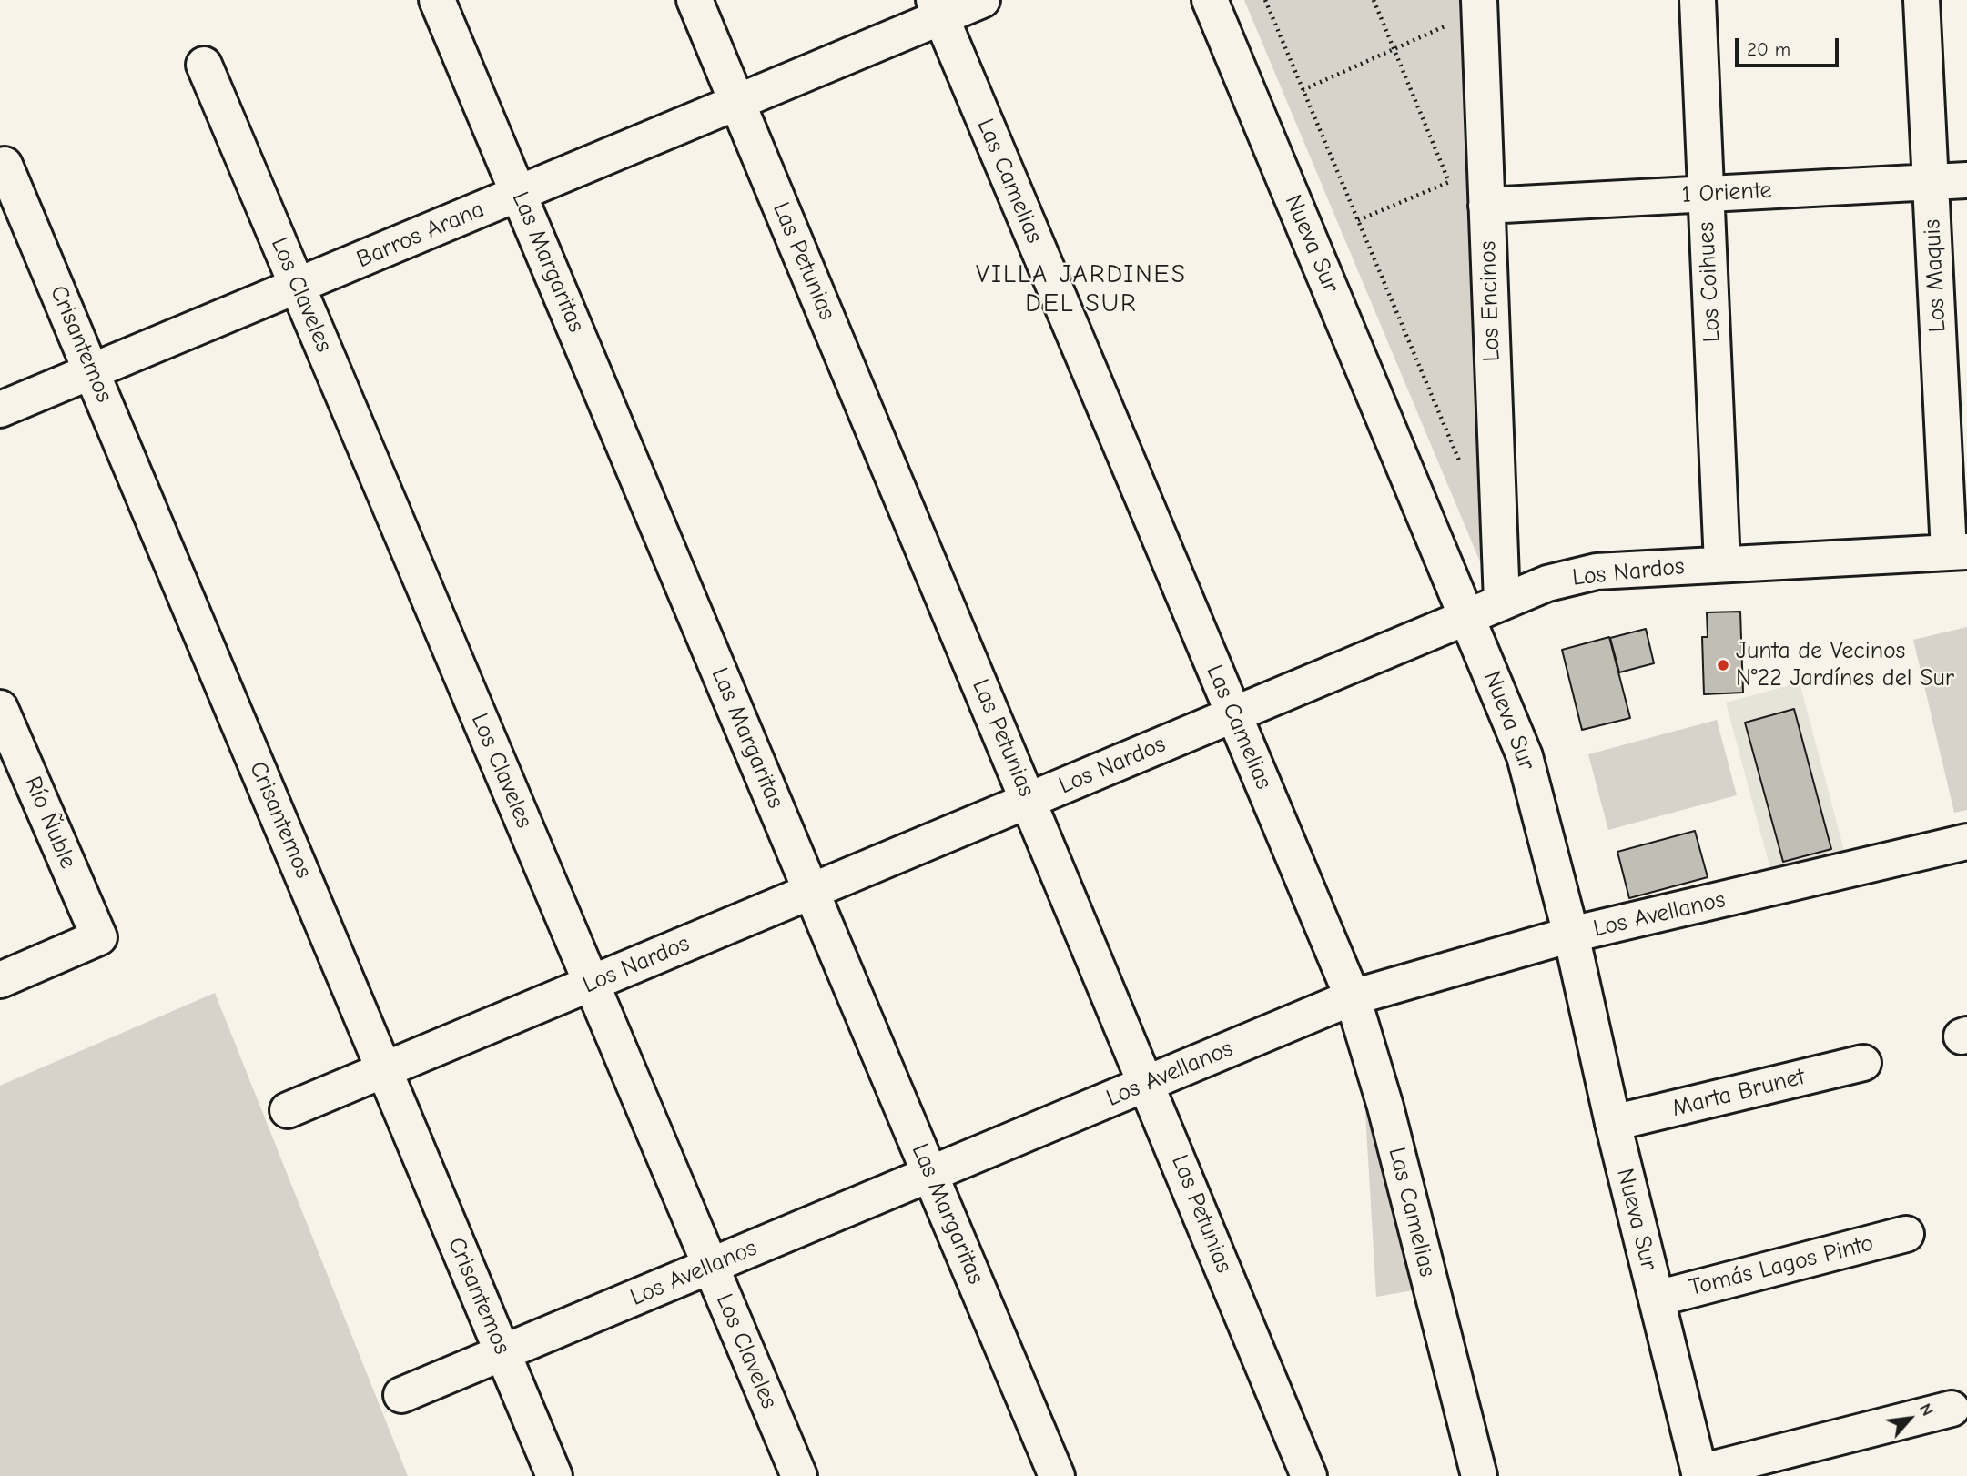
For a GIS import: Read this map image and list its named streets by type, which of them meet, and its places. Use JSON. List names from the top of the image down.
{
  "streets": {
    "street": [
      "Las Camelias",
      "1 Oriente",
      "Barros Arana",
      "Nueva Sur",
      "Las Petunias",
      "Las Margaritas",
      "Los Maquis",
      "Los Coihues",
      "Los Claveles",
      "Los Encinos",
      "Crisantemos",
      "Los Nardos",
      "Río Ñuble",
      "Los Avellanos",
      "Marta Brunet",
      "Tomás Lagos Pinto"
    ]
  },
  "crossings": [
    ["Las Camelias", "Barros Arana"],
    ["Las Camelias", "Los Nardos"],
    ["Las Camelias", "Los Avellanos"],
    ["1 Oriente", "Los Maquis"],
    ["1 Oriente", "Los Coihues"],
    ["1 Oriente", "Los Encinos"],
    ["Barros Arana", "Las Petunias"],
    ["Barros Arana", "Las Margaritas"],
    ["Barros Arana", "Los Claveles"],
    ["Barros Arana", "Crisantemos"],
    ["Nueva Sur", "Los Nardos"],
    ["Nueva Sur", "Los Avellanos"],
    ["Nueva Sur", "Marta Brunet"],
    ["Nueva Sur", "Tomás Lagos Pinto"],
    ["Las Petunias", "Los Nardos"],
    ["Las Petunias", "Los Avellanos"],
    ["Las Margaritas", "Los Nardos"],
    ["Las Margaritas", "Los Avellanos"],
    ["Los Maquis", "Los Nardos"],
    ["Los Coihues", "Los Nardos"],
    ["Los Claveles", "Los Nardos"],
    ["Los Claveles", "Los Avellanos"],
    ["Los Encinos", "Los Nardos"],
    ["Crisantemos", "Los Nardos"],
    ["Crisantemos", "Los Avellanos"]
  ],
  "districts": ["VILLA JARDINES DEL SUR"],
  "places": ["Junta de Vecinos N°22 Jardínes del Sur"],
  "scale_bar": "20 m",
  "north": "top right"
}
